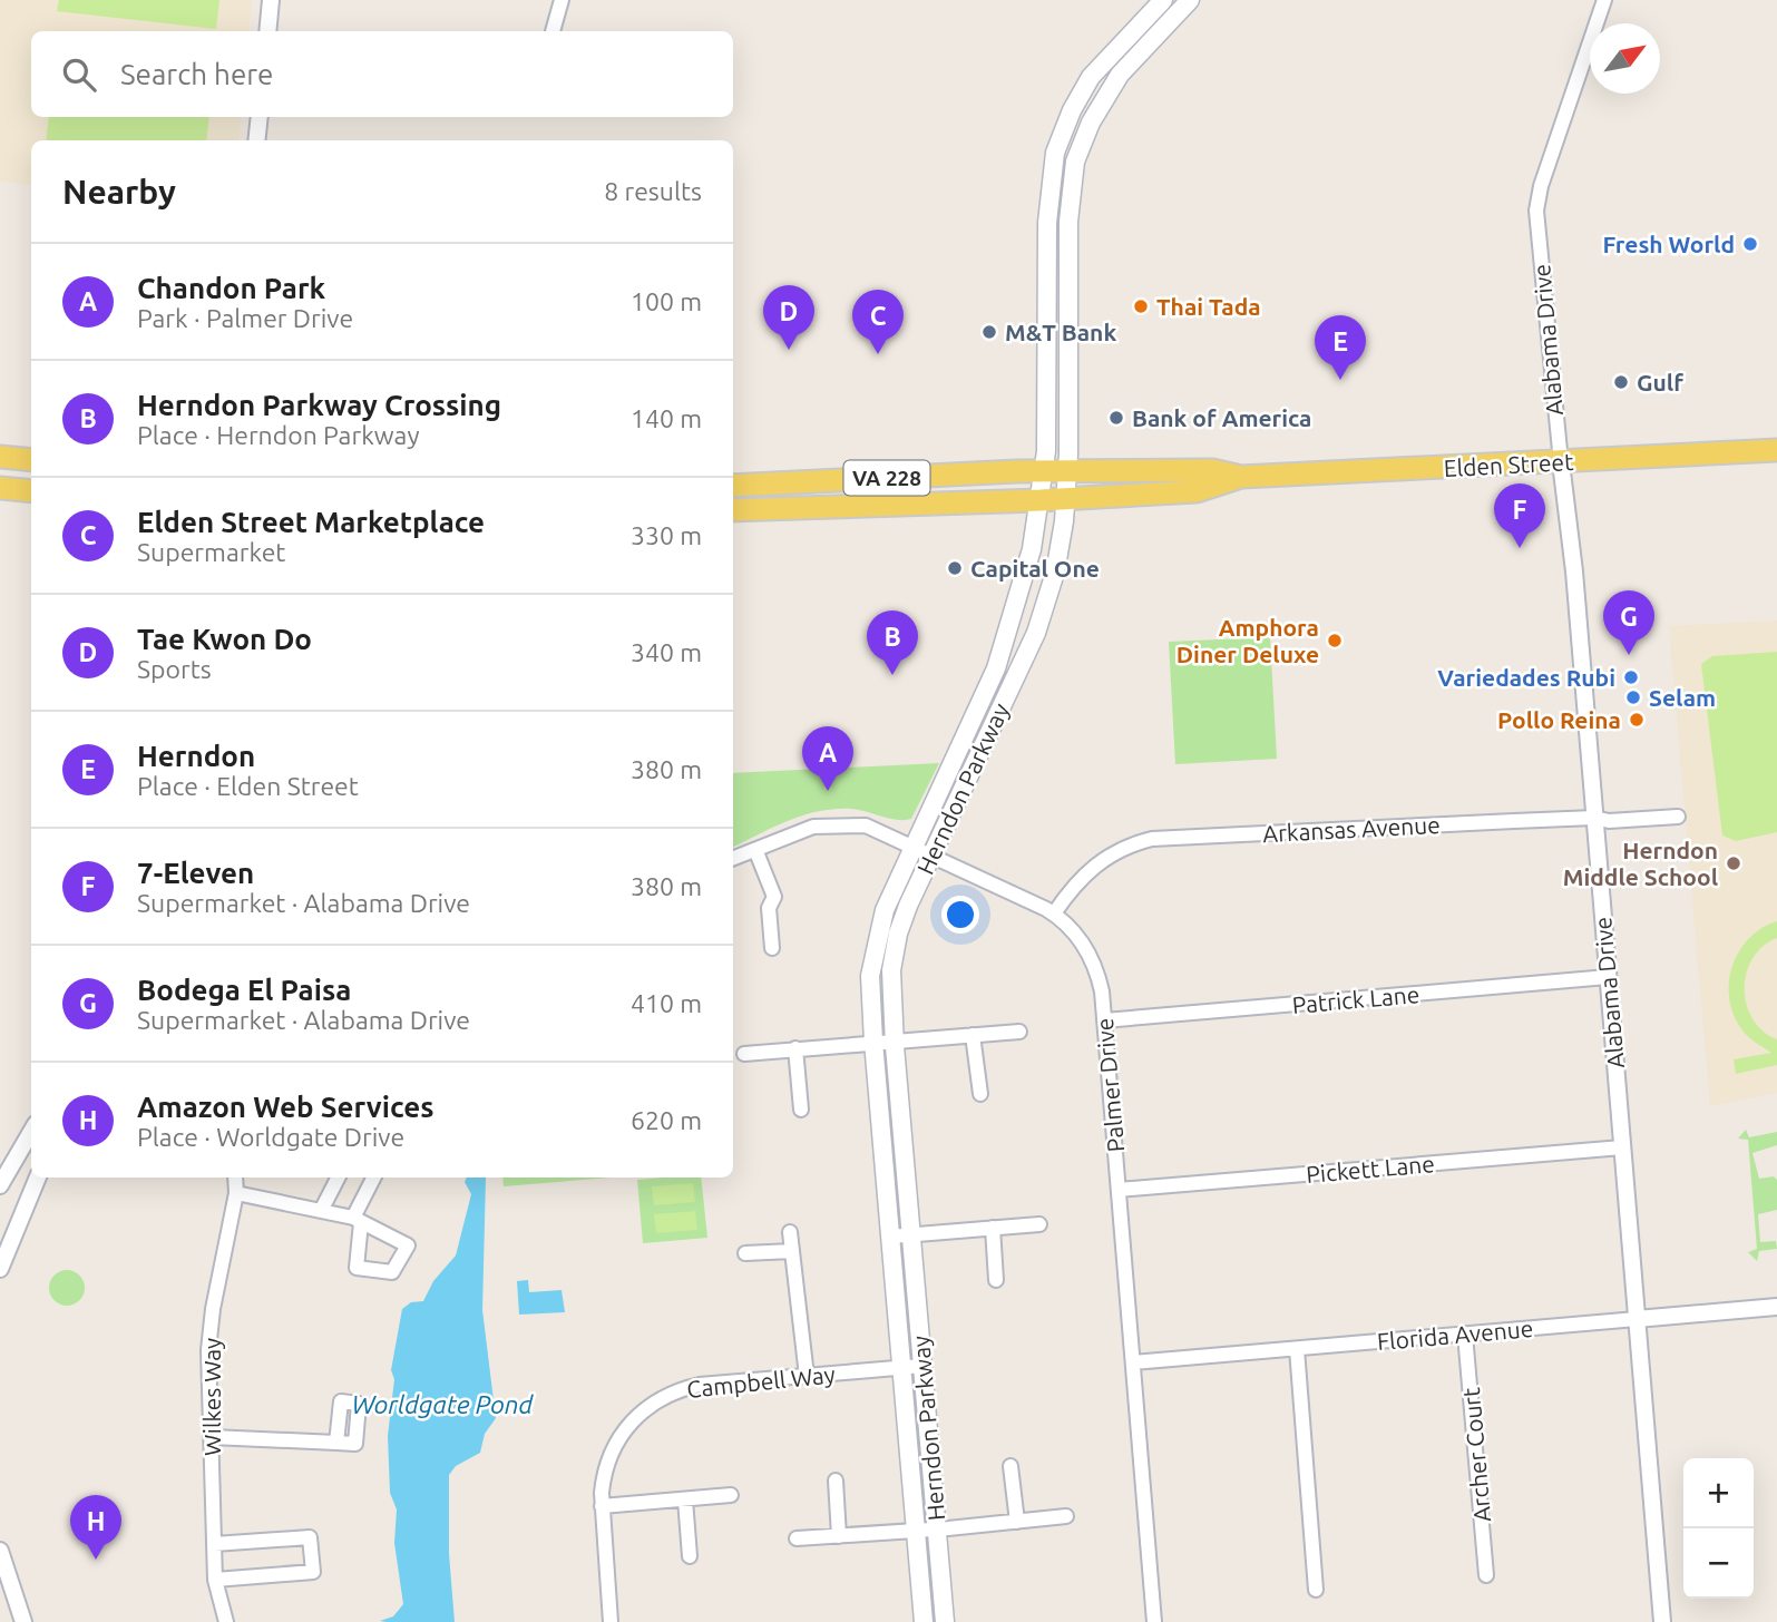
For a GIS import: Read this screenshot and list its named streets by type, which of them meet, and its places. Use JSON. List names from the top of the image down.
{
  "streets": {
    "main road": ["Elden Street", "VA 228", "Herndon Parkway"],
    "street": [
      "Alabama Drive",
      "Arkansas Avenue",
      "Patrick Lane",
      "Palmer Drive",
      "Pickett Lane",
      "Florida Avenue",
      "Campbell Way",
      "Wilkes Way",
      "Archer Court"
    ]
  },
  "crossings": [
    ["Alabama Drive", "Elden Street"],
    ["Alabama Drive", "Arkansas Avenue"],
    ["Alabama Drive", "Patrick Lane"],
    ["Alabama Drive", "Pickett Lane"],
    ["Alabama Drive", "Florida Avenue"],
    ["Elden Street", "Herndon Parkway"],
    ["Herndon Parkway", "Palmer Drive"],
    ["Herndon Parkway", "Campbell Way"],
    ["Arkansas Avenue", "Palmer Drive"],
    ["Patrick Lane", "Palmer Drive"],
    ["Palmer Drive", "Pickett Lane"],
    ["Palmer Drive", "Florida Avenue"],
    ["Florida Avenue", "Archer Court"]
  ],
  "water": ["Worldgate Pond"],
  "places": [
    "Fresh World",
    "Thai Tada",
    "M&T Bank",
    "Gulf",
    "Bank of America",
    "Capital One",
    "Amphora Diner Deluxe",
    "Variedades Rubi",
    "Selam",
    "Pollo Reina",
    "Herndon Middle School"
  ],
  "north": "top right",
  "page": {
    "search": "Search here",
    "heading": ["Nearby", "8 results"],
    "list": [
      {
        "mark": "A",
        "name": "Chandon Park",
        "note": "Park · Palmer Drive",
        "value": "100 m"
      },
      {
        "mark": "B",
        "name": "Herndon Parkway Crossing",
        "note": "Place · Herndon Parkway",
        "value": "140 m"
      },
      {
        "mark": "C",
        "name": "Elden Street Marketplace",
        "note": "Supermarket",
        "value": "330 m"
      },
      {
        "mark": "D",
        "name": "Tae Kwon Do",
        "note": "Sports",
        "value": "340 m"
      },
      {
        "mark": "E",
        "name": "Herndon",
        "note": "Place · Elden Street",
        "value": "380 m"
      },
      {
        "mark": "F",
        "name": "7-Eleven",
        "note": "Supermarket · Alabama Drive",
        "value": "380 m"
      },
      {
        "mark": "G",
        "name": "Bodega El Paisa",
        "note": "Supermarket · Alabama Drive",
        "value": "410 m"
      },
      {
        "mark": "H",
        "name": "Amazon Web Services",
        "note": "Place · Worldgate Drive",
        "value": "620 m"
      }
    ],
    "pins": [
      "D",
      "C",
      "E",
      "F",
      "G",
      "B",
      "A",
      "H"
    ],
    "map_buttons": ["+", "−"]
  }
}
